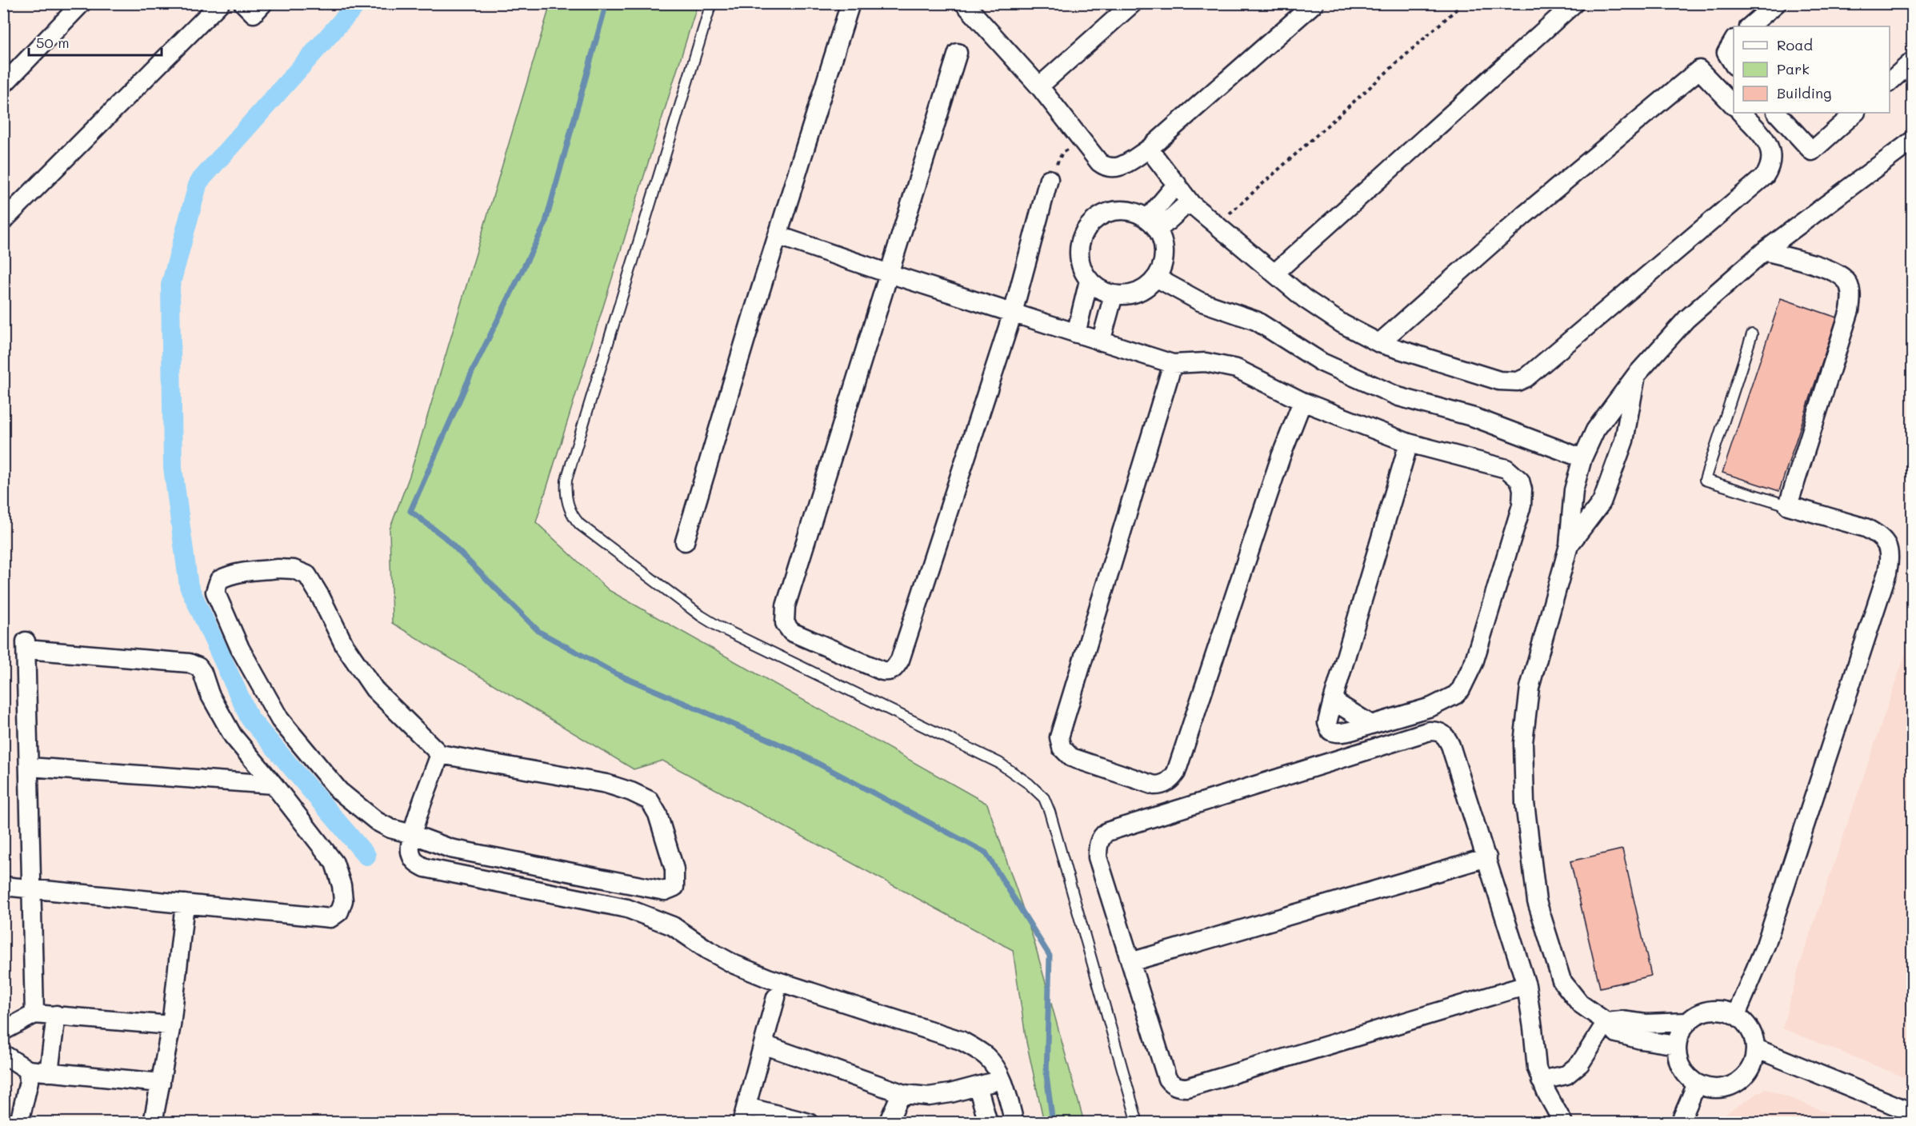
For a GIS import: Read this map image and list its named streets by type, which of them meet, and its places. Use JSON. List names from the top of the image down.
{
  "legend": ["Road", "Park", "Building"],
  "scale_bar": "50 m"
}
